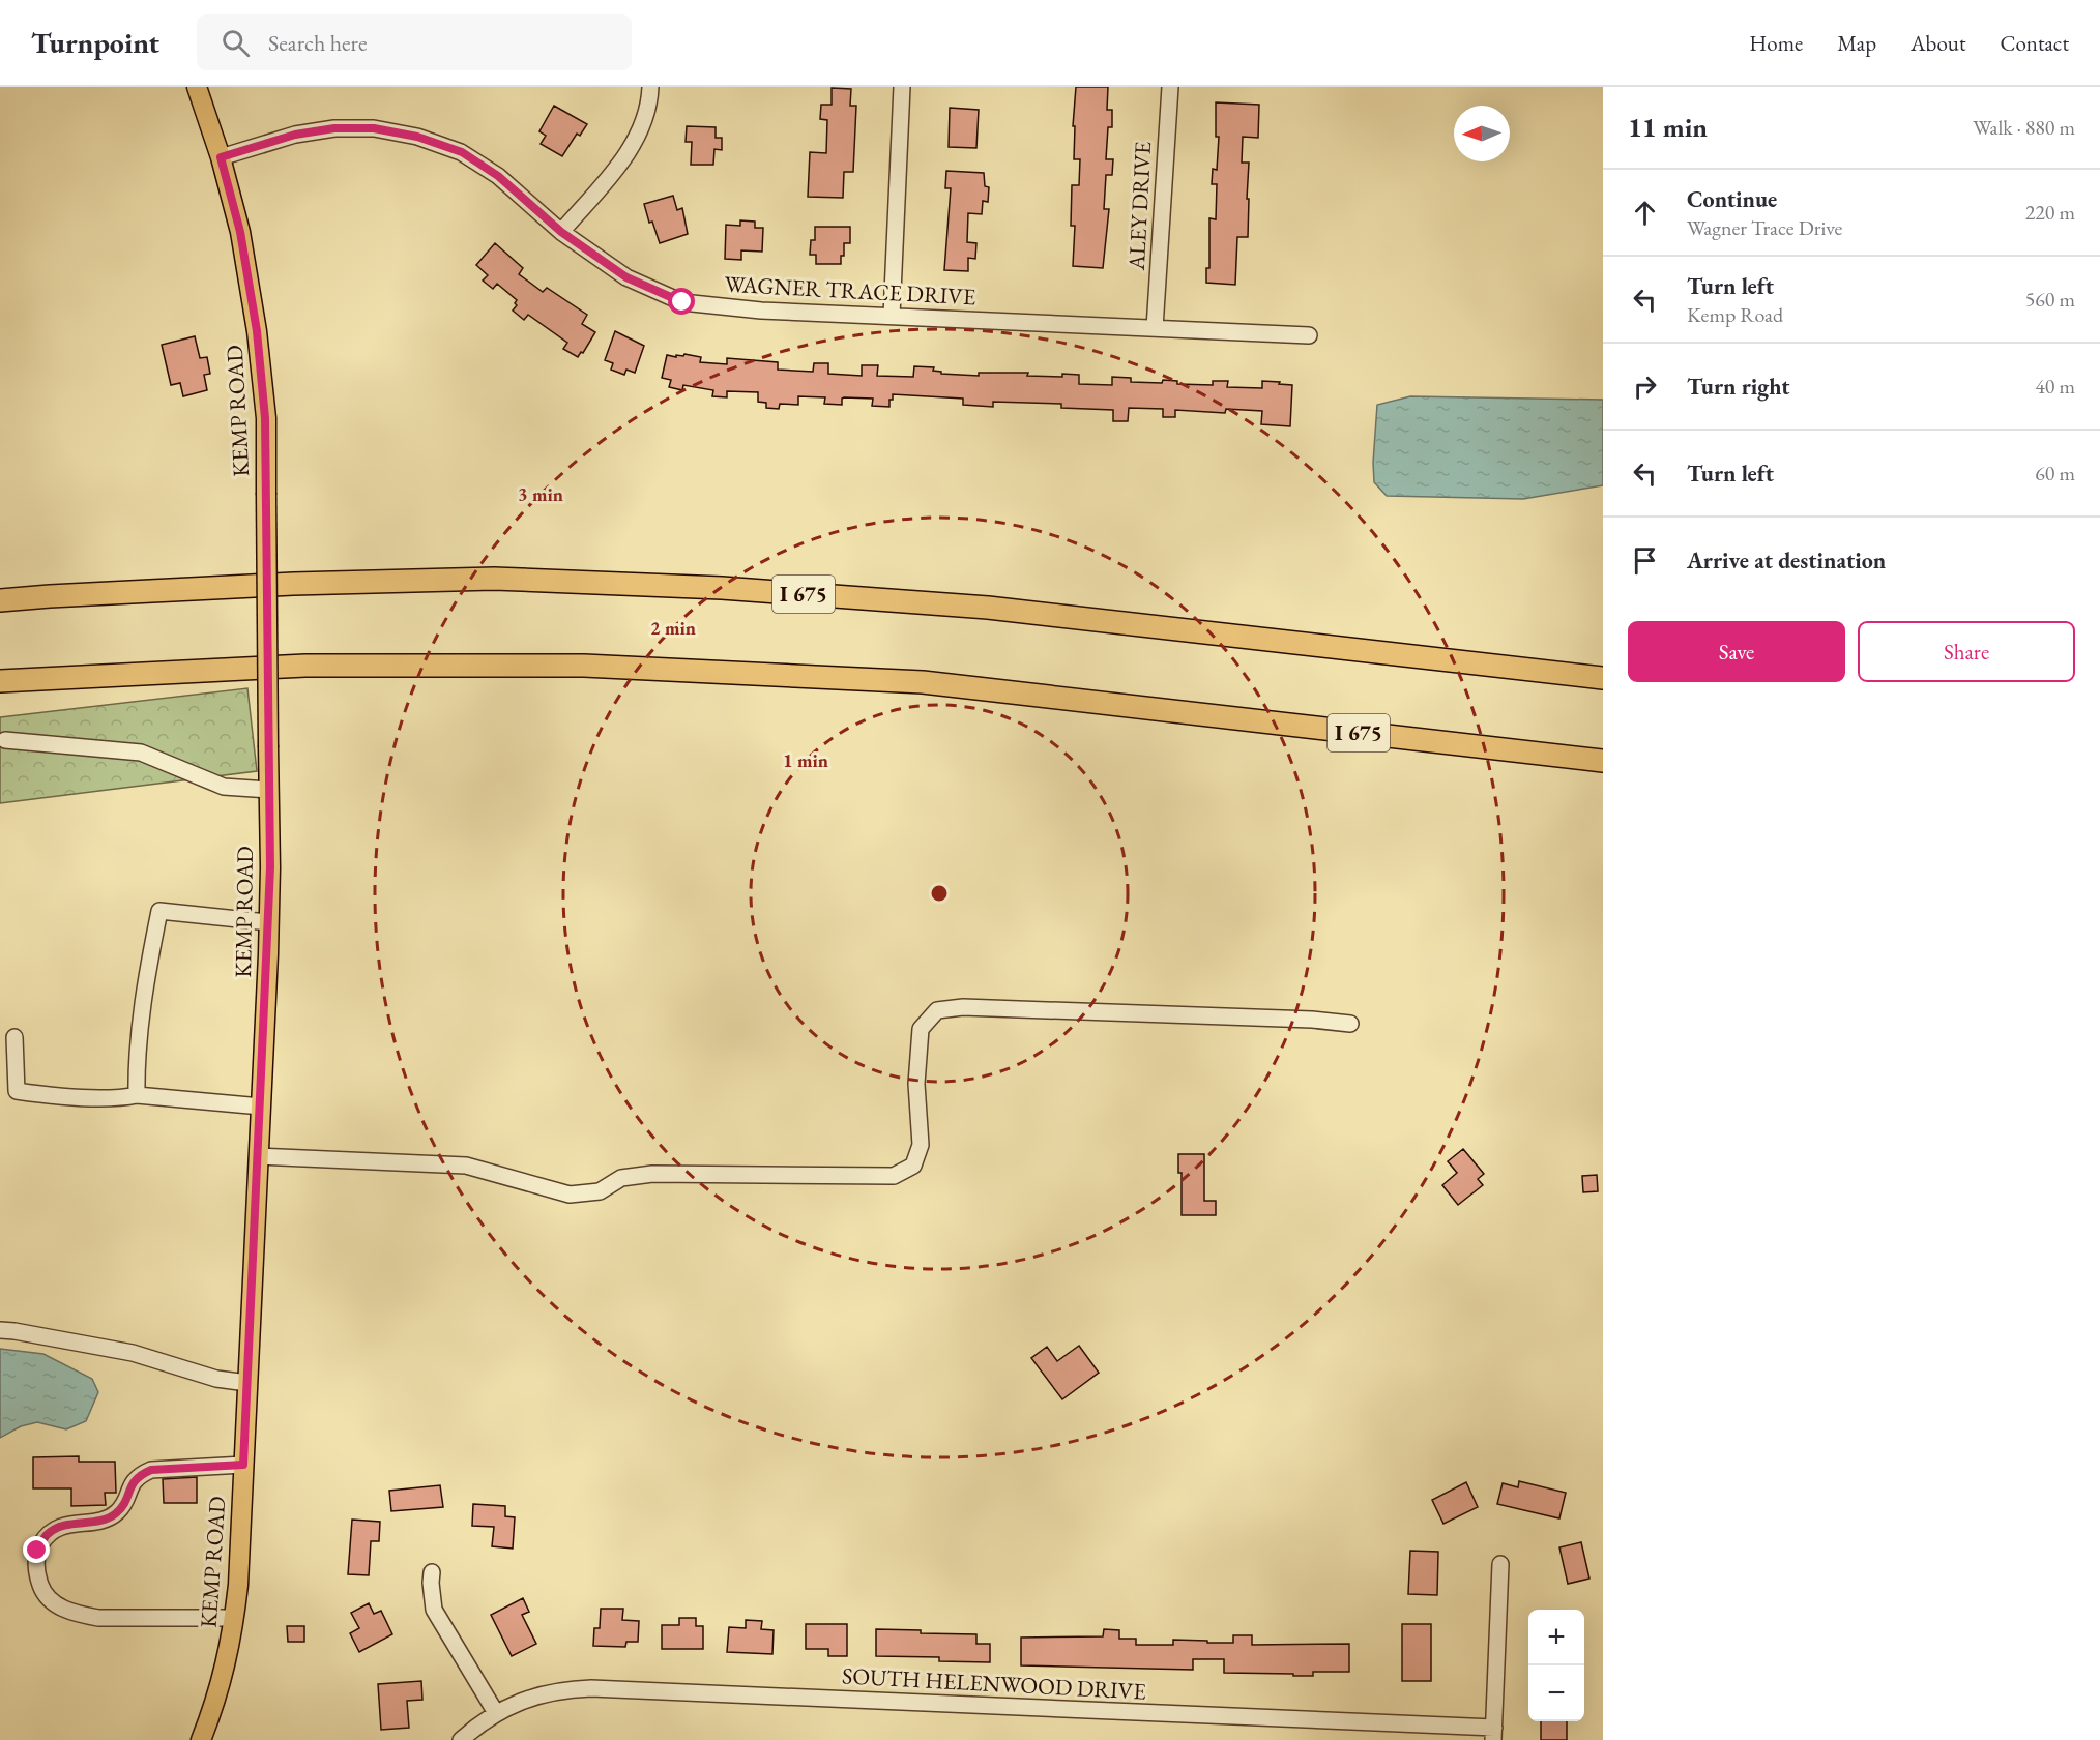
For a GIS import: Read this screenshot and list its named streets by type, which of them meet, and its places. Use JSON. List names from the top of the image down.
{
  "streets": {
    "highway": ["I 675"],
    "main road": ["KEMP ROAD"],
    "street": ["ALEY DRIVE", "WAGNER TRACE DRIVE", "SOUTH HELENWOOD DRIVE"]
  },
  "crossings": [
    ["ALEY DRIVE", "WAGNER TRACE DRIVE"],
    ["WAGNER TRACE DRIVE", "KEMP ROAD"]
  ],
  "north": "left",
  "page": {
    "header": "Turnpoint",
    "search": "Search here",
    "nav": [
      "Home",
      "Map",
      "About",
      "Contact"
    ],
    "heading": ["11 min", "Walk · 880 m"],
    "list": [
      ["Continue", "Wagner Trace Drive", "220 m"],
      ["Turn left", "Kemp Road", "560 m"],
      ["Turn right", "40 m"],
      ["Turn left", "60 m"],
      "Arrive at destination"
    ],
    "buttons": ["Save", "Share"],
    "map_buttons": ["+", "−"]
  },
  "rings": ["3 min", "2 min", "1 min"]
}
